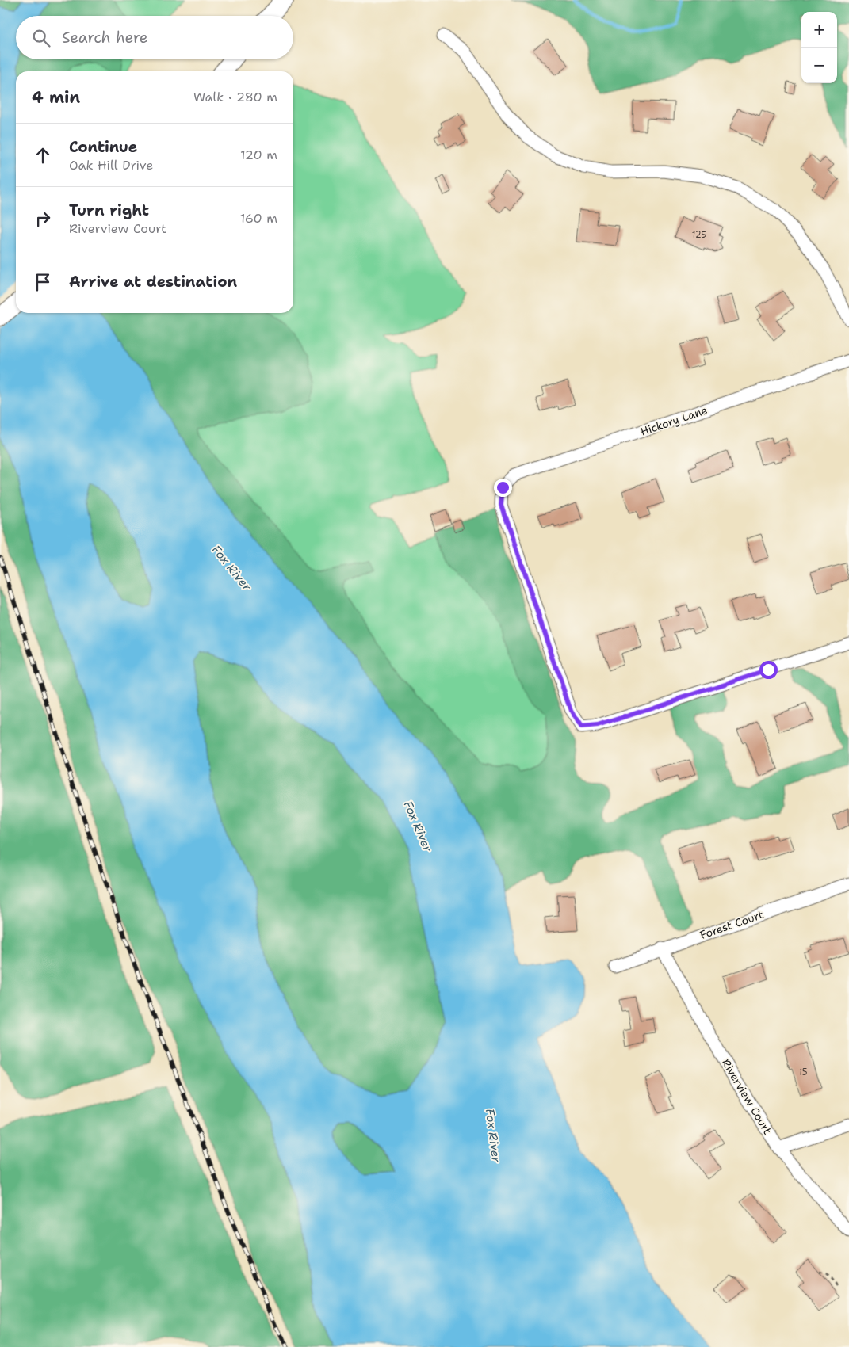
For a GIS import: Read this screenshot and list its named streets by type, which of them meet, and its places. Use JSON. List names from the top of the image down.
{
  "streets": {
    "street": ["Hickory Lane", "Forest Court", "Riverview Court"]
  },
  "crossings": [
    ["Forest Court", "Riverview Court"]
  ],
  "water": ["Fox River"],
  "house_numbers": ["125", "15"],
  "page": {
    "map_buttons": ["+", "−"],
    "search": "Search here",
    "heading": ["4 min", "Walk · 280 m"],
    "list": [
      ["Continue", "Oak Hill Drive", "120 m"],
      ["Turn right", "Riverview Court", "160 m"],
      "Arrive at destination"
    ]
  }
}
